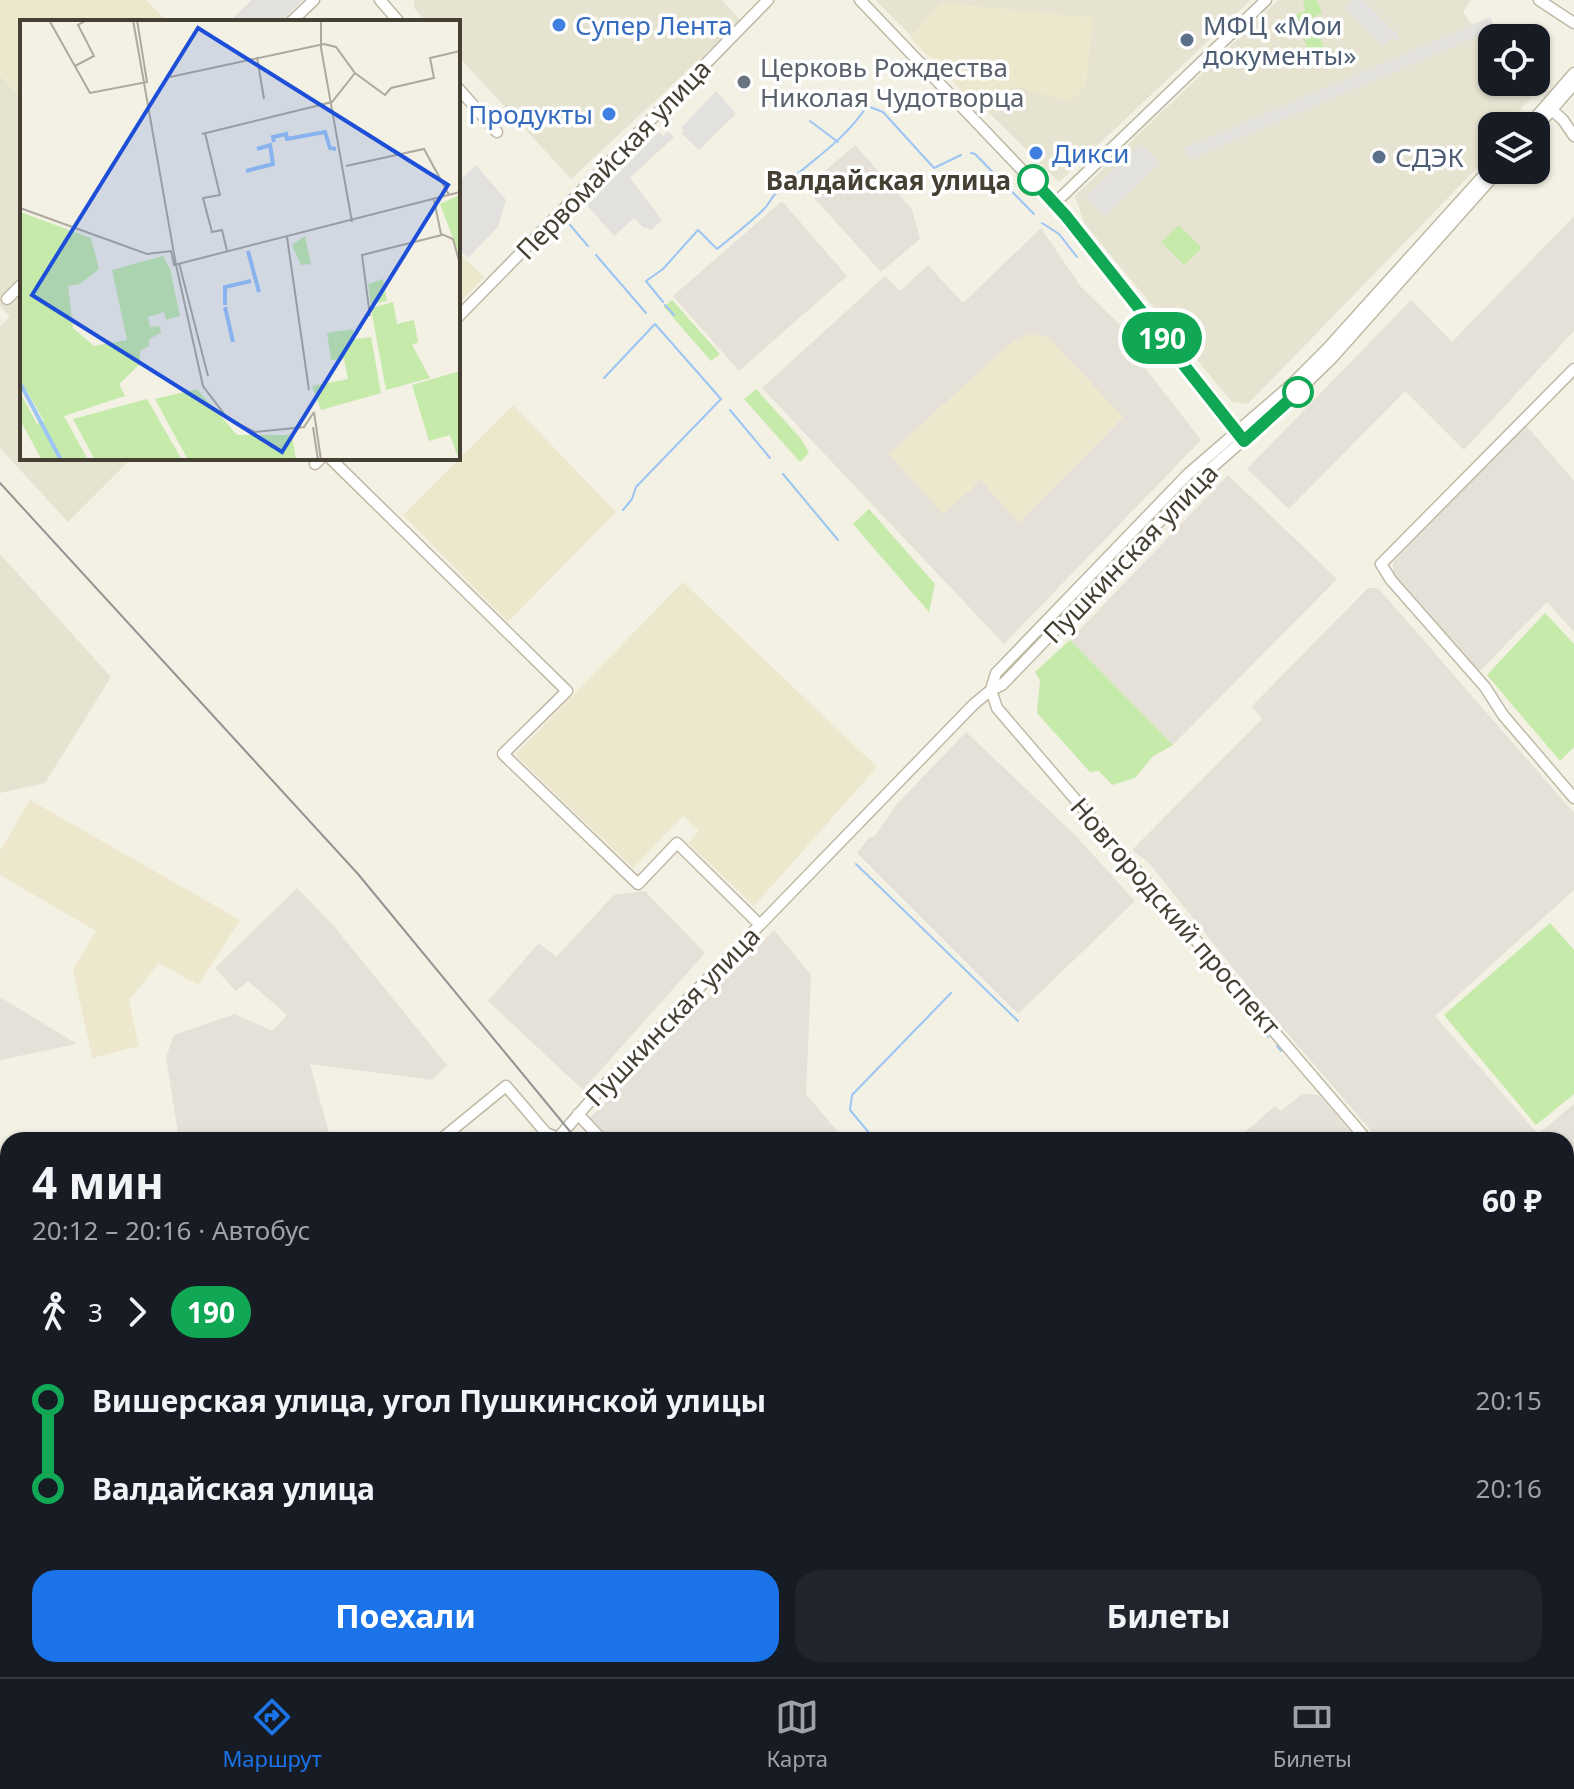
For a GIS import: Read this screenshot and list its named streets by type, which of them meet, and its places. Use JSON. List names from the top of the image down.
{
  "streets": {
    "street": ["Первомайская улица", "Пушкинская улица", "Новгородский проспект"]
  },
  "crossings": [
    ["Пушкинская улица", "Новгородский проспект"]
  ],
  "places": [
    "Супер Лента",
    "МФЦ «Мои документы»",
    "Церковь Рождества Николая Чудотворца",
    "Продукты",
    "Дикси",
    "СДЭК",
    "Валдайская улица"
  ],
  "lines": ["bus line 190"],
  "page": {
    "on_map": "190",
    "heading": ["4 мин", "20:12 – 20:16 · Автобус", "60 ₽"],
    "legs": ["3", "190"],
    "list": [
      {
        "name": "Вишерская улица, угол Пушкинской улицы",
        "value": "20:15"
      },
      {
        "name": "Валдайская улица",
        "value": "20:16"
      }
    ],
    "buttons": ["Поехали", "Билеты"],
    "tabs": ["Маршрут", "Карта", "Билеты"]
  }
}
